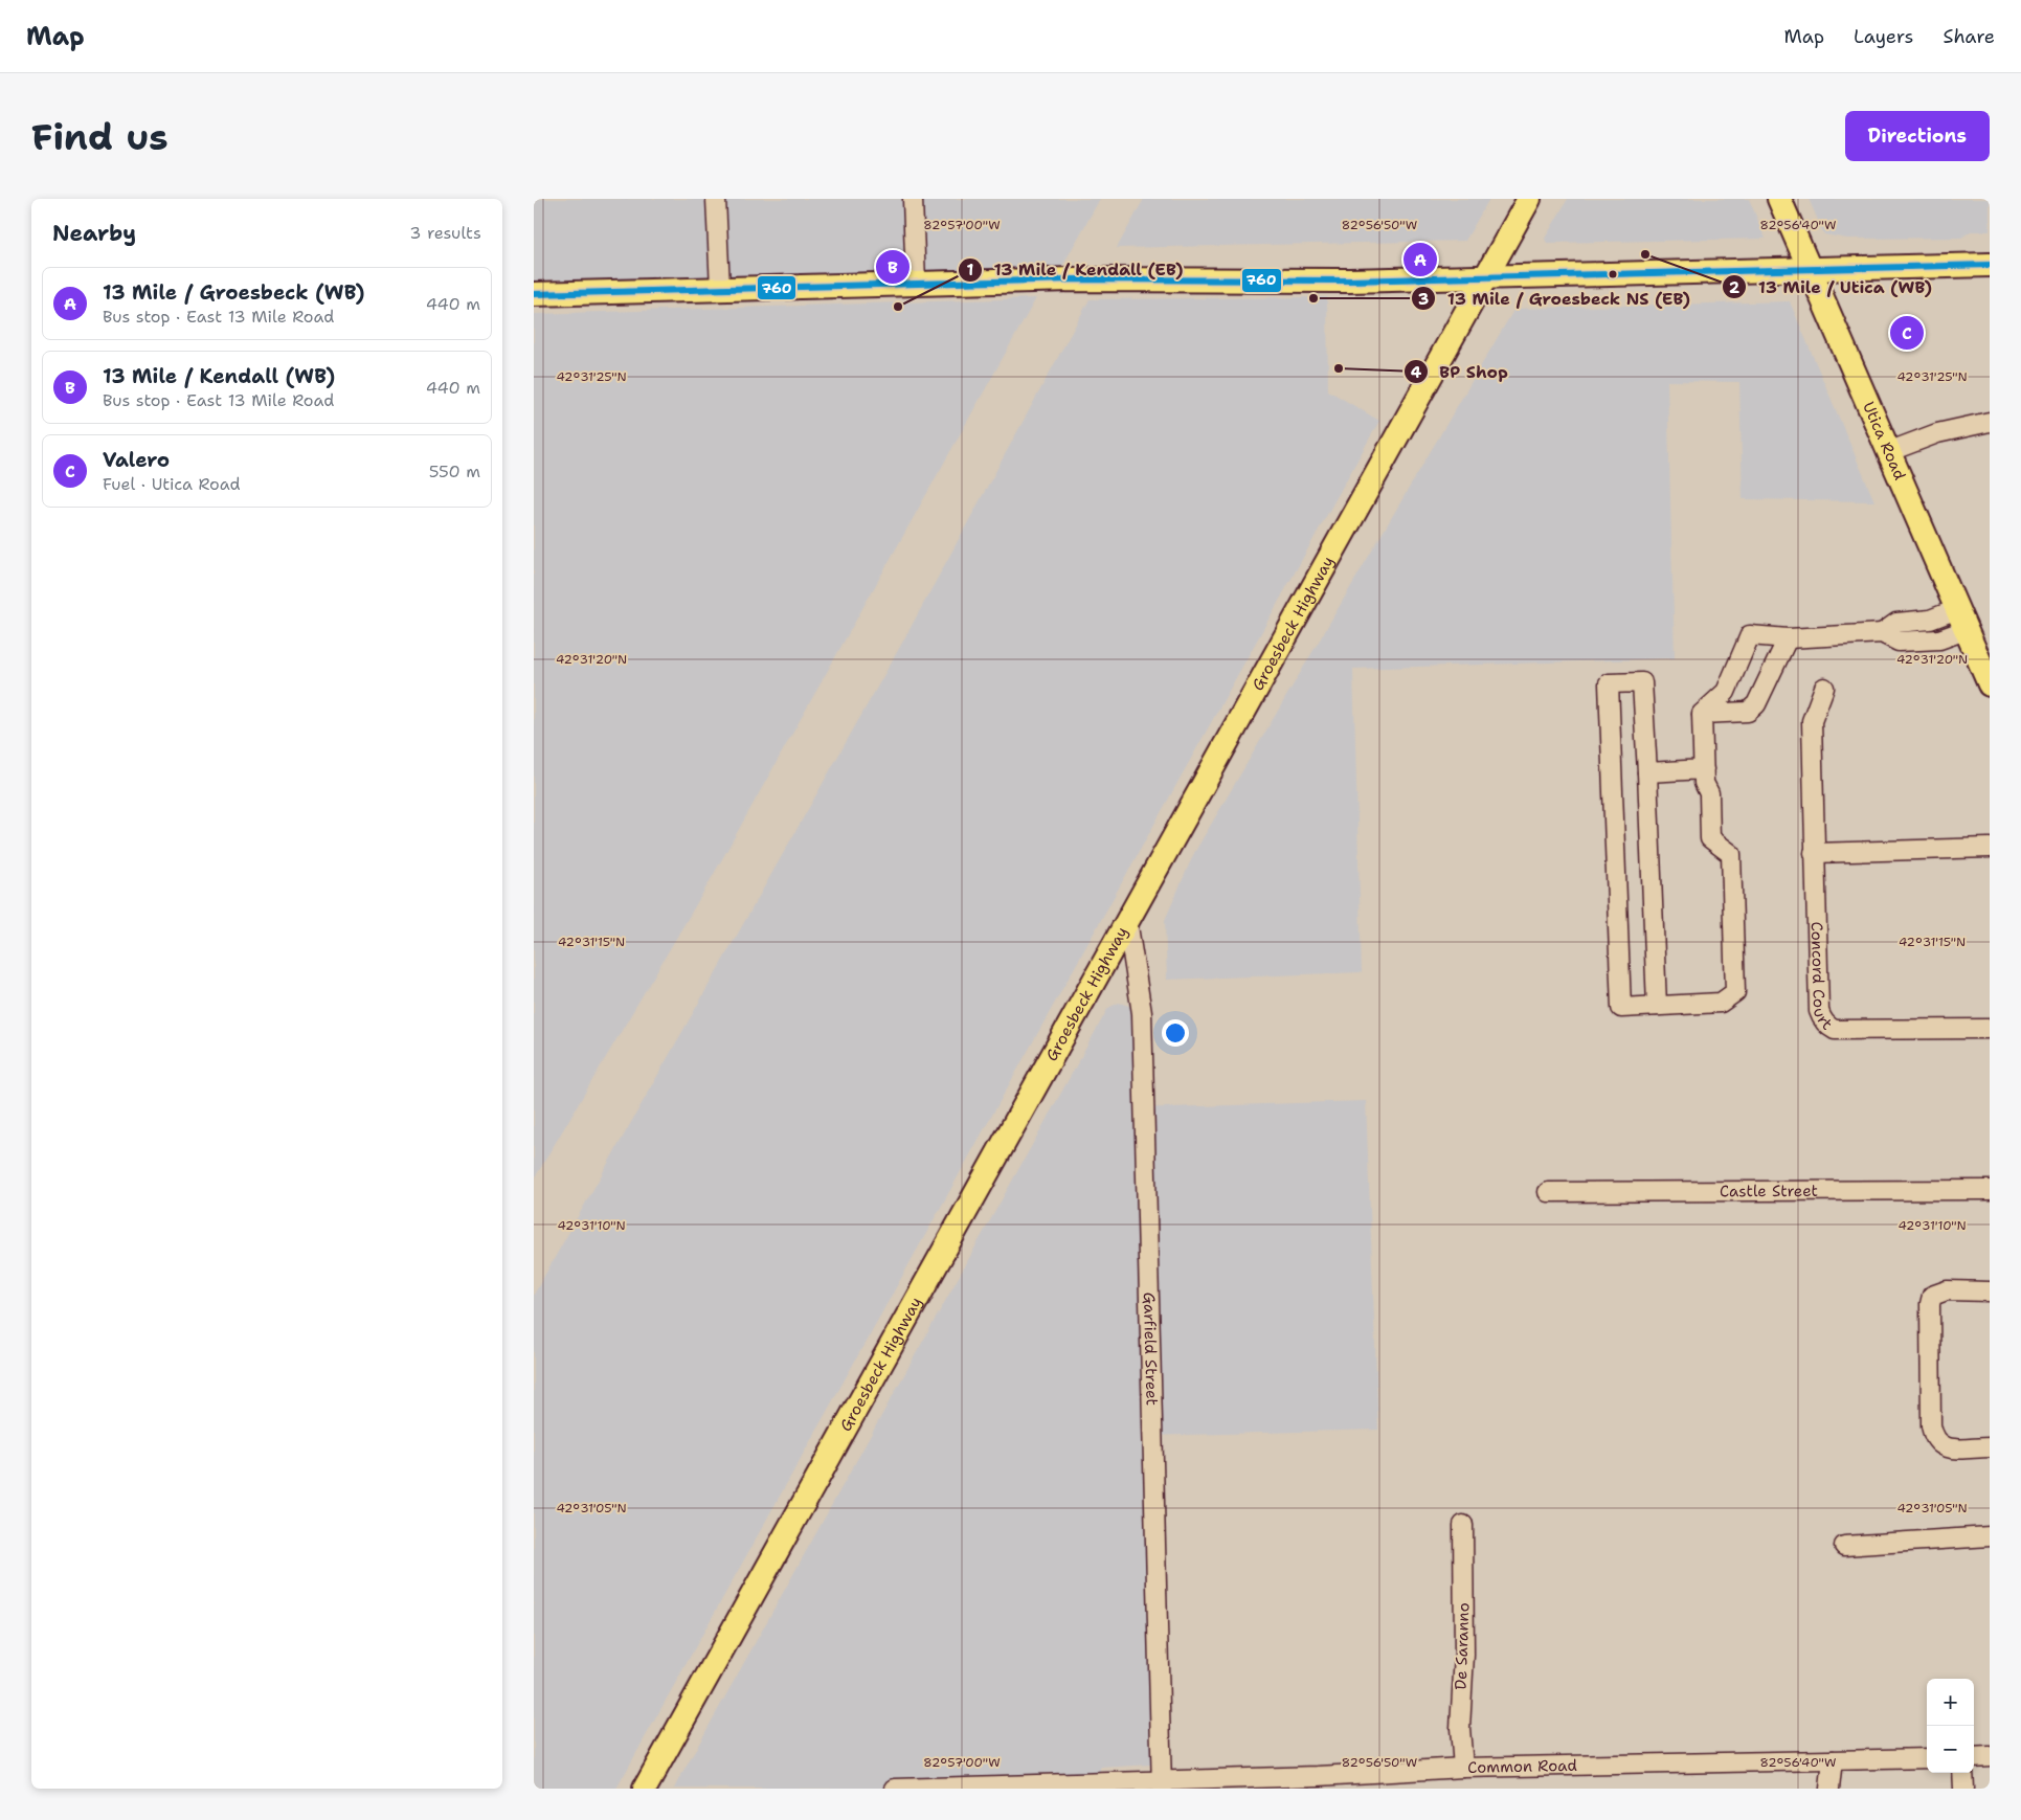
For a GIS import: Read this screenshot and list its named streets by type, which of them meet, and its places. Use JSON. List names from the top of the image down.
{
  "streets": {
    "main road": ["Utica Road", "Groesbeck Highway"],
    "street": [
      "Concord Court",
      "Castle Street",
      "Garfield Street",
      "De Saranno",
      "Common Road"
    ]
  },
  "crossings": [
    ["Groesbeck Highway", "Garfield Street"],
    ["Garfield Street", "Common Road"],
    ["De Saranno", "Common Road"]
  ],
  "places": [
    "13 Mile / Utica (WB)",
    "13 Mile / Groesbeck NS (EB)",
    "13 Mile / Kendall (EB)",
    "BP Shop"
  ],
  "lines": ["transit line 760"],
  "page": {
    "header": "Map",
    "nav": ["Map", "Layers", "Share"],
    "buttons": "Directions",
    "title": "Find us",
    "heading": ["Nearby", "3 results"],
    "pins": ["A", "B", "C"],
    "list": [
      {
        "mark": "A",
        "name": "13 Mile / Groesbeck (WB)",
        "note": "Bus stop · East 13 Mile Road",
        "value": "440 m"
      },
      {
        "mark": "B",
        "name": "13 Mile / Kendall (WB)",
        "note": "Bus stop · East 13 Mile Road",
        "value": "440 m"
      },
      {
        "mark": "C",
        "name": "Valero",
        "note": "Fuel · Utica Road",
        "value": "550 m"
      }
    ],
    "map_buttons": ["+", "−"]
  },
  "coordinates": [
    "82°57'00\"W",
    "82°56'50\"W",
    "82°56'40\"W",
    "42°31'25\"N",
    "42°31'20\"N",
    "42°31'15\"N",
    "42°31'10\"N",
    "42°31'05\"N"
  ]
}
